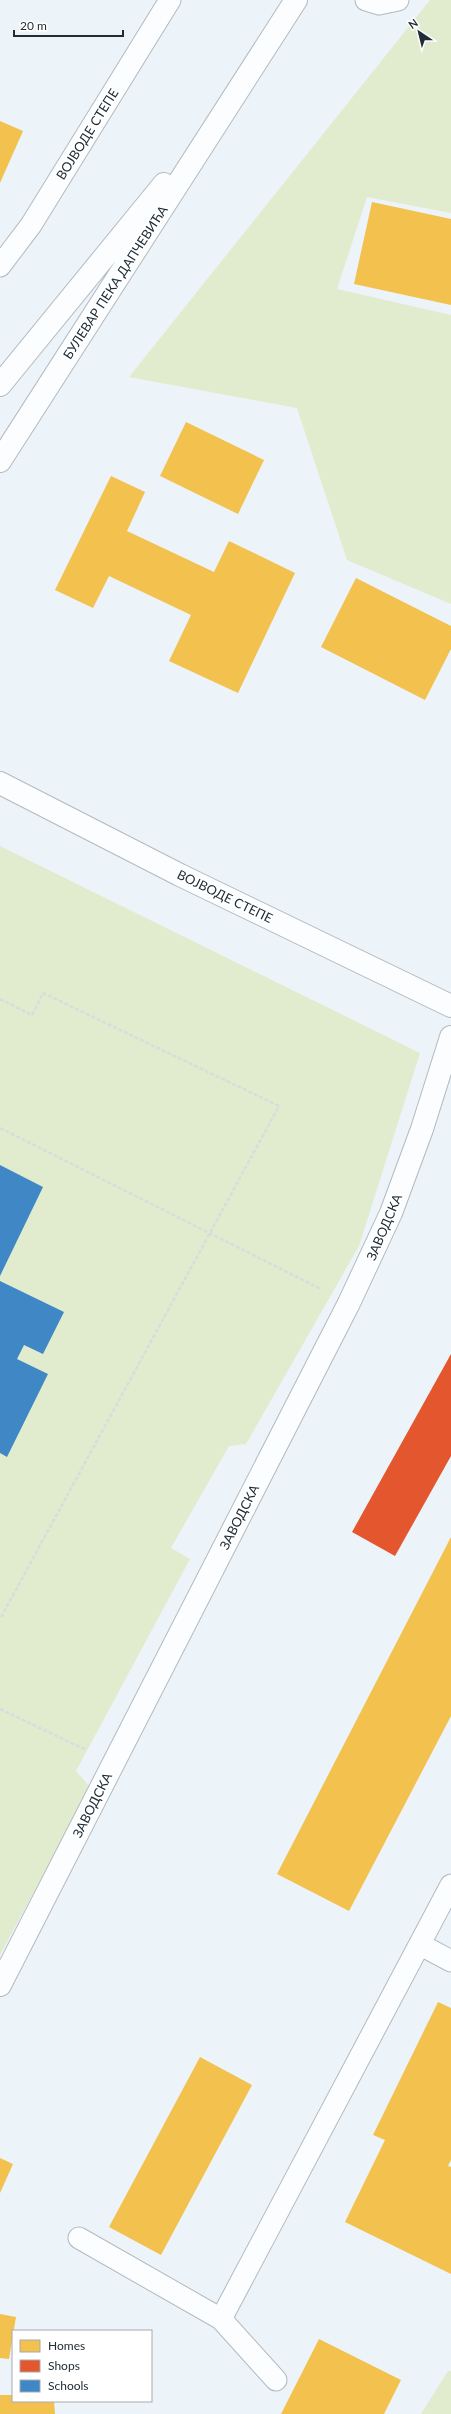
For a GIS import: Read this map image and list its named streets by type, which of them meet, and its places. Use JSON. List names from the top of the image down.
{
  "streets": {
    "street": ["ВОЈВОДЕ СТЕПЕ", "БУЛЕВАР ПЕКА ДАПЧЕВИЋА", "ЗАВОДСКА"]
  },
  "legend": ["Homes", "Shops", "Schools"],
  "scale_bar": "20 m",
  "north": "top left"
}
